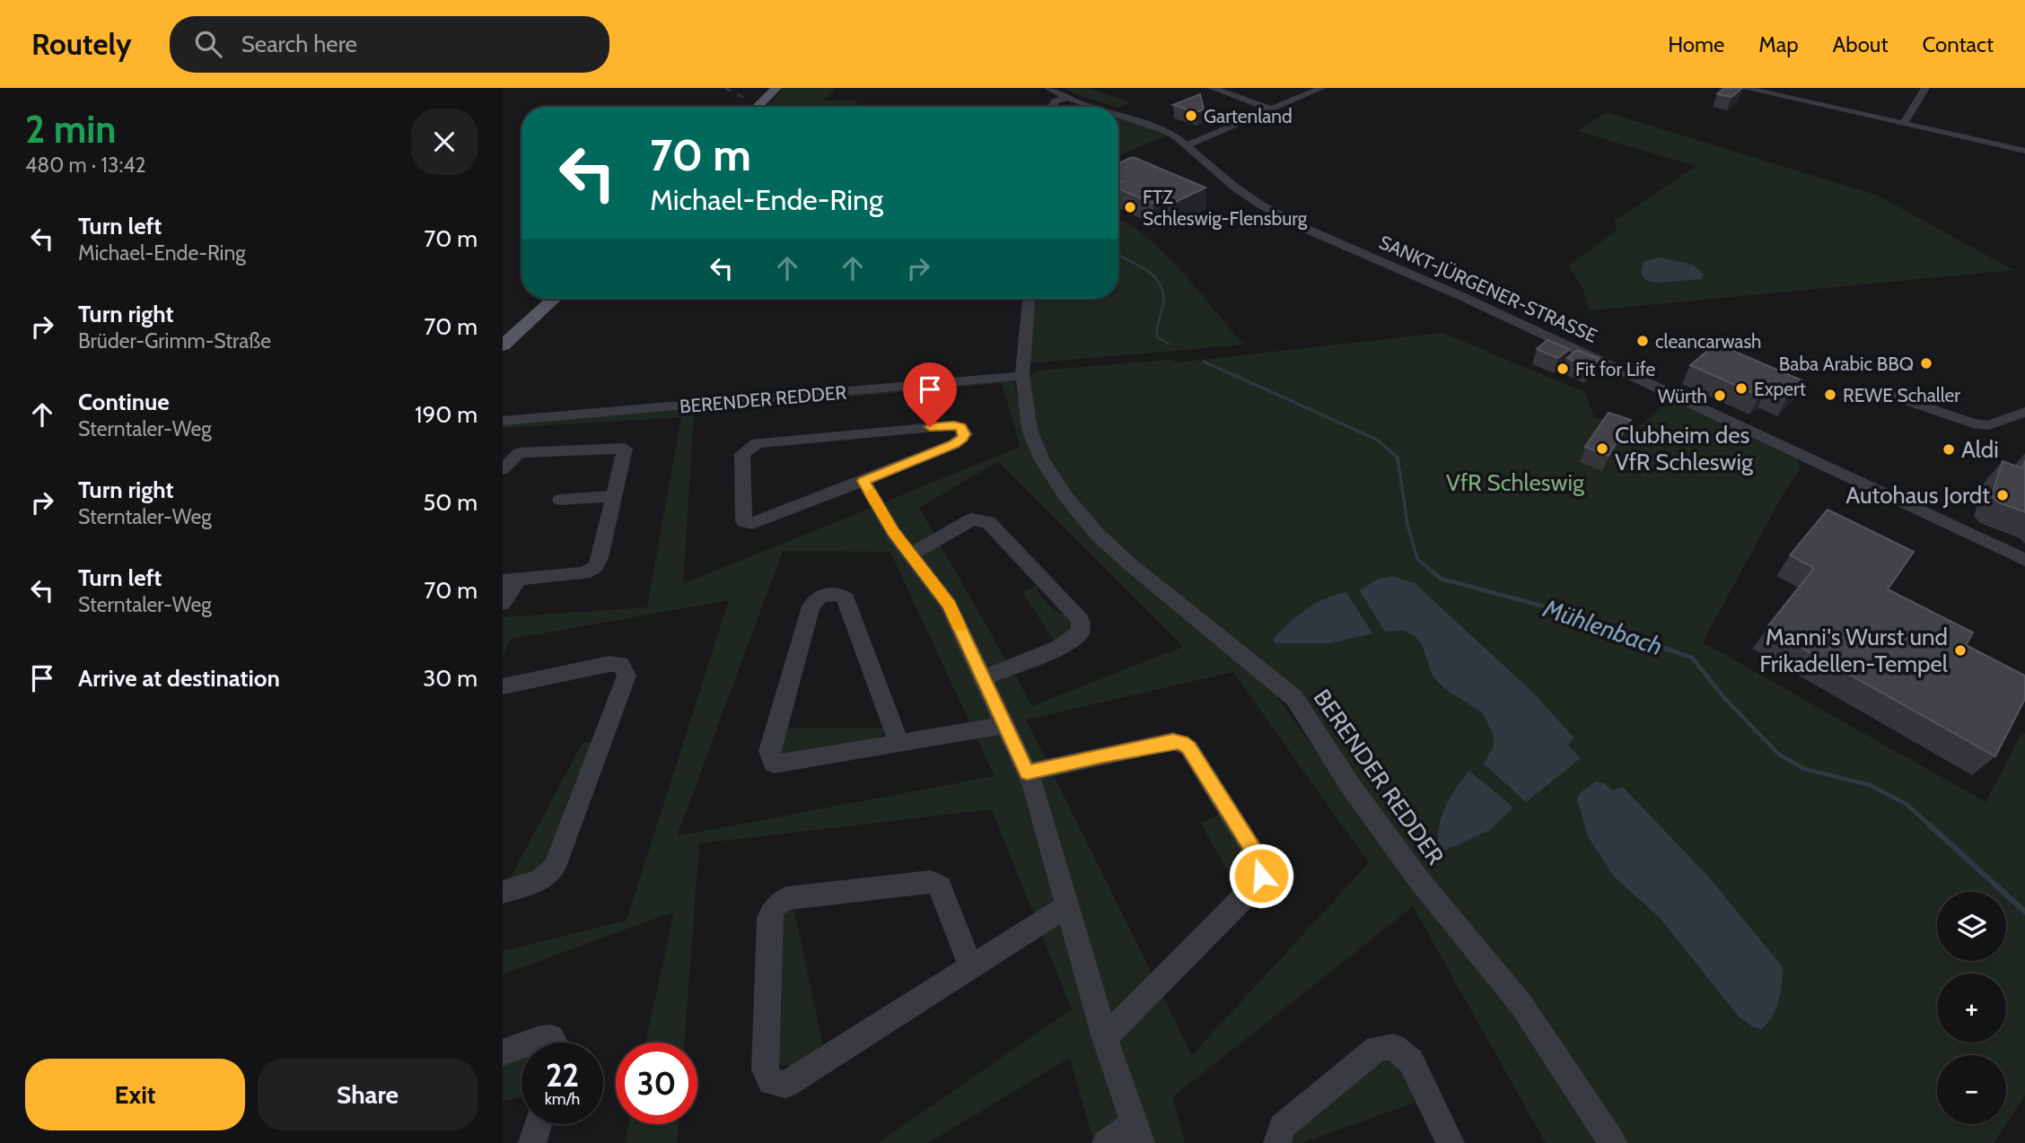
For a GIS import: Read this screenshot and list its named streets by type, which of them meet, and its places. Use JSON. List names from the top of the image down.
{
  "streets": {
    "street": ["SANKT-JÜRGENER-STRASSE", "BERENDER REDDER"]
  },
  "water": ["Mühlenbach"],
  "parks": ["VfR Schleswig"],
  "places": [
    "Gartenland",
    "FTZ Schleswig-Flensburg",
    "cleancarwash",
    "Baba Arabic BBQ",
    "Fit for Life",
    "Expert",
    "REWE Schaller",
    "Würth",
    "Clubheim des VfR Schleswig",
    "Aldi",
    "Autohaus Jordt",
    "Manni's Wurst und Frikadellen-Tempel"
  ],
  "page": {
    "header": "Routely",
    "search": "Search here",
    "nav": [
      "Home",
      "Map",
      "About",
      "Contact"
    ],
    "heading": ["2 min", "480 m · 13:42"],
    "turn": ["70 m", "Michael-Ende-Ring"],
    "list": [
      {
        "name": "Turn left",
        "note": "Michael-Ende-Ring",
        "value": "70 m"
      },
      {
        "name": "Turn right",
        "note": "Brüder-Grimm-Straße",
        "value": "70 m"
      },
      {
        "name": "Continue",
        "note": "Sterntaler-Weg",
        "value": "190 m"
      },
      {
        "name": "Turn right",
        "note": "Sterntaler-Weg",
        "value": "50 m"
      },
      {
        "name": "Turn left",
        "note": "Sterntaler-Weg",
        "value": "70 m"
      },
      {
        "name": "Arrive at destination",
        "value": "30 m"
      }
    ],
    "map_buttons": ["+", "−"],
    "speed": "22 km/h",
    "limit": "30",
    "buttons": ["Exit", "Share"]
  }
}
